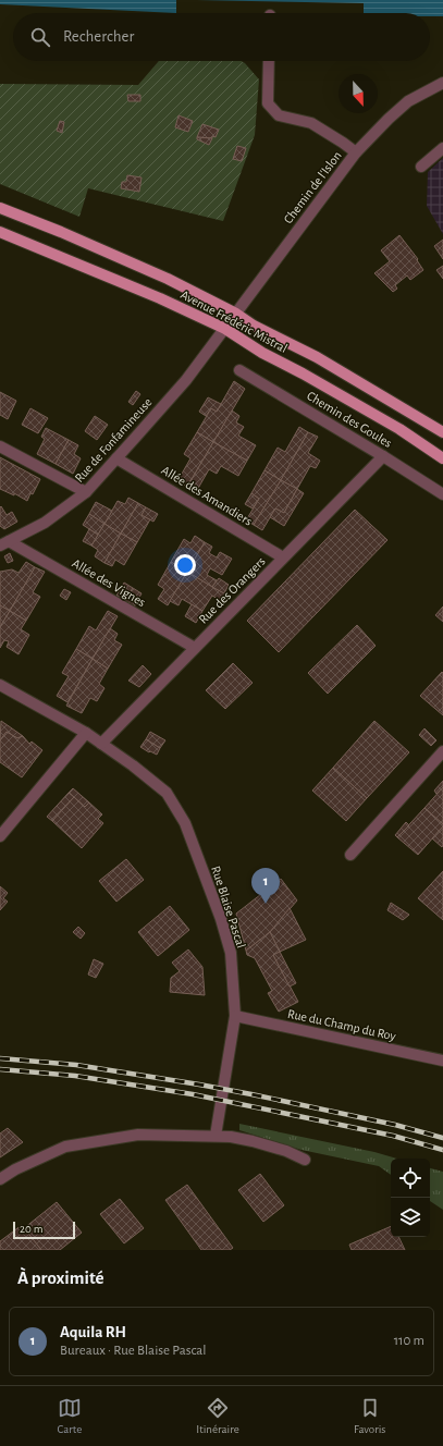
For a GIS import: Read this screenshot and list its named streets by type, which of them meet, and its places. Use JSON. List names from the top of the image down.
{
  "streets": {
    "main road": ["Avenue Frédéric Mistral"],
    "street": [
      "Chemin de l'Islon",
      "Chemin des Goules",
      "Rue de Fonfamineuse",
      "Allée des Amandiers",
      "Allée des Vignes",
      "Rue des Orangers",
      "Rue Blaise Pascal",
      "Rue du Champ du Roy"
    ]
  },
  "crossings": [
    ["Chemin de l'Islon", "Avenue Frédéric Mistral"],
    ["Chemin de l'Islon", "Rue de Fonfamineuse"],
    ["Avenue Frédéric Mistral", "Rue de Fonfamineuse"],
    ["Chemin des Goules", "Rue des Orangers"],
    ["Rue de Fonfamineuse", "Allée des Amandiers"],
    ["Rue de Fonfamineuse", "Allée des Vignes"],
    ["Allée des Amandiers", "Rue des Orangers"],
    ["Allée des Vignes", "Rue des Orangers"],
    ["Rue des Orangers", "Rue Blaise Pascal"],
    ["Rue Blaise Pascal", "Rue du Champ du Roy"]
  ],
  "scale_bar": "20 m",
  "north": "bottom",
  "page": {
    "search": "Rechercher",
    "pins": "1",
    "scale": "20 m",
    "heading": "À proximité",
    "list": [
      {
        "mark": "1",
        "name": "Aquila RH",
        "note": "Bureaux · Rue Blaise Pascal",
        "value": "110 m"
      }
    ],
    "nav": ["Carte", "Itinéraire", "Favoris"]
  }
}
